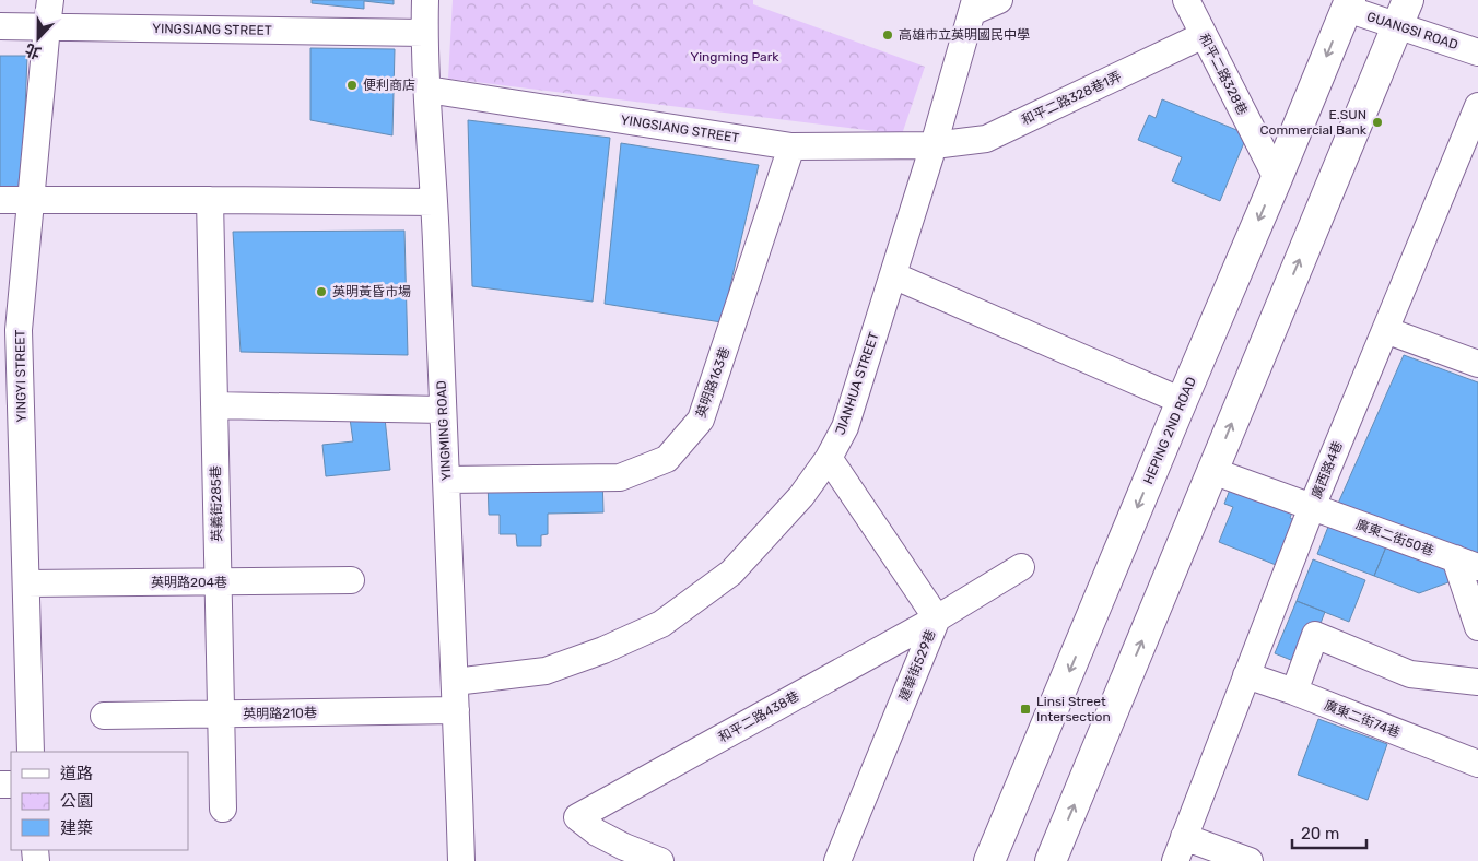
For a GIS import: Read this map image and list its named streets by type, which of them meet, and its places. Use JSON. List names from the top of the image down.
{
  "streets": {
    "street": [
      "YINGSIANG STREET",
      "GUANGSI ROAD",
      "和平二路328巷",
      "和平二路328巷1弄",
      "YINGYI STREET",
      "英明路163巷",
      "JIANHUA STREET",
      "YINGMING ROAD",
      "HEPING 2ND ROAD",
      "廣西路4巷",
      "英義街285巷",
      "廣東二街50巷",
      "英明路204巷",
      "建華街529巷",
      "英明路210巷",
      "和平二路438巷",
      "廣東二街74巷"
    ]
  },
  "crossings": [
    ["YINGSIANG STREET", "和平二路328巷1弄"],
    ["YINGSIANG STREET", "YINGYI STREET"],
    ["YINGSIANG STREET", "英明路163巷"],
    ["YINGSIANG STREET", "JIANHUA STREET"],
    ["YINGSIANG STREET", "YINGMING ROAD"],
    ["GUANGSI ROAD", "HEPING 2ND ROAD"],
    ["和平二路328巷", "和平二路328巷1弄"],
    ["和平二路328巷", "HEPING 2ND ROAD"],
    ["和平二路328巷1弄", "JIANHUA STREET"],
    ["YINGYI STREET", "英明路204巷"],
    ["英明路163巷", "YINGMING ROAD"],
    ["JIANHUA STREET", "YINGMING ROAD"],
    ["JIANHUA STREET", "建華街529巷"],
    ["YINGMING ROAD", "英明路210巷"],
    ["廣西路4巷", "廣東二街50巷"],
    ["廣西路4巷", "廣東二街74巷"],
    ["英義街285巷", "英明路204巷"],
    ["英義街285巷", "英明路210巷"],
    ["建華街529巷", "和平二路438巷"]
  ],
  "parks": ["Yingming Park"],
  "places": {
    "other": [
      "高雄市立英明國民中學",
      "便利商店",
      "E.SUN Commercial Bank",
      "英明黃昏市場"
    ],
    "transit": ["Linsi Street Intersection"]
  },
  "legend": ["道路", "公園", "建築"],
  "scale_bar": "20 m",
  "north": "bottom"
}
